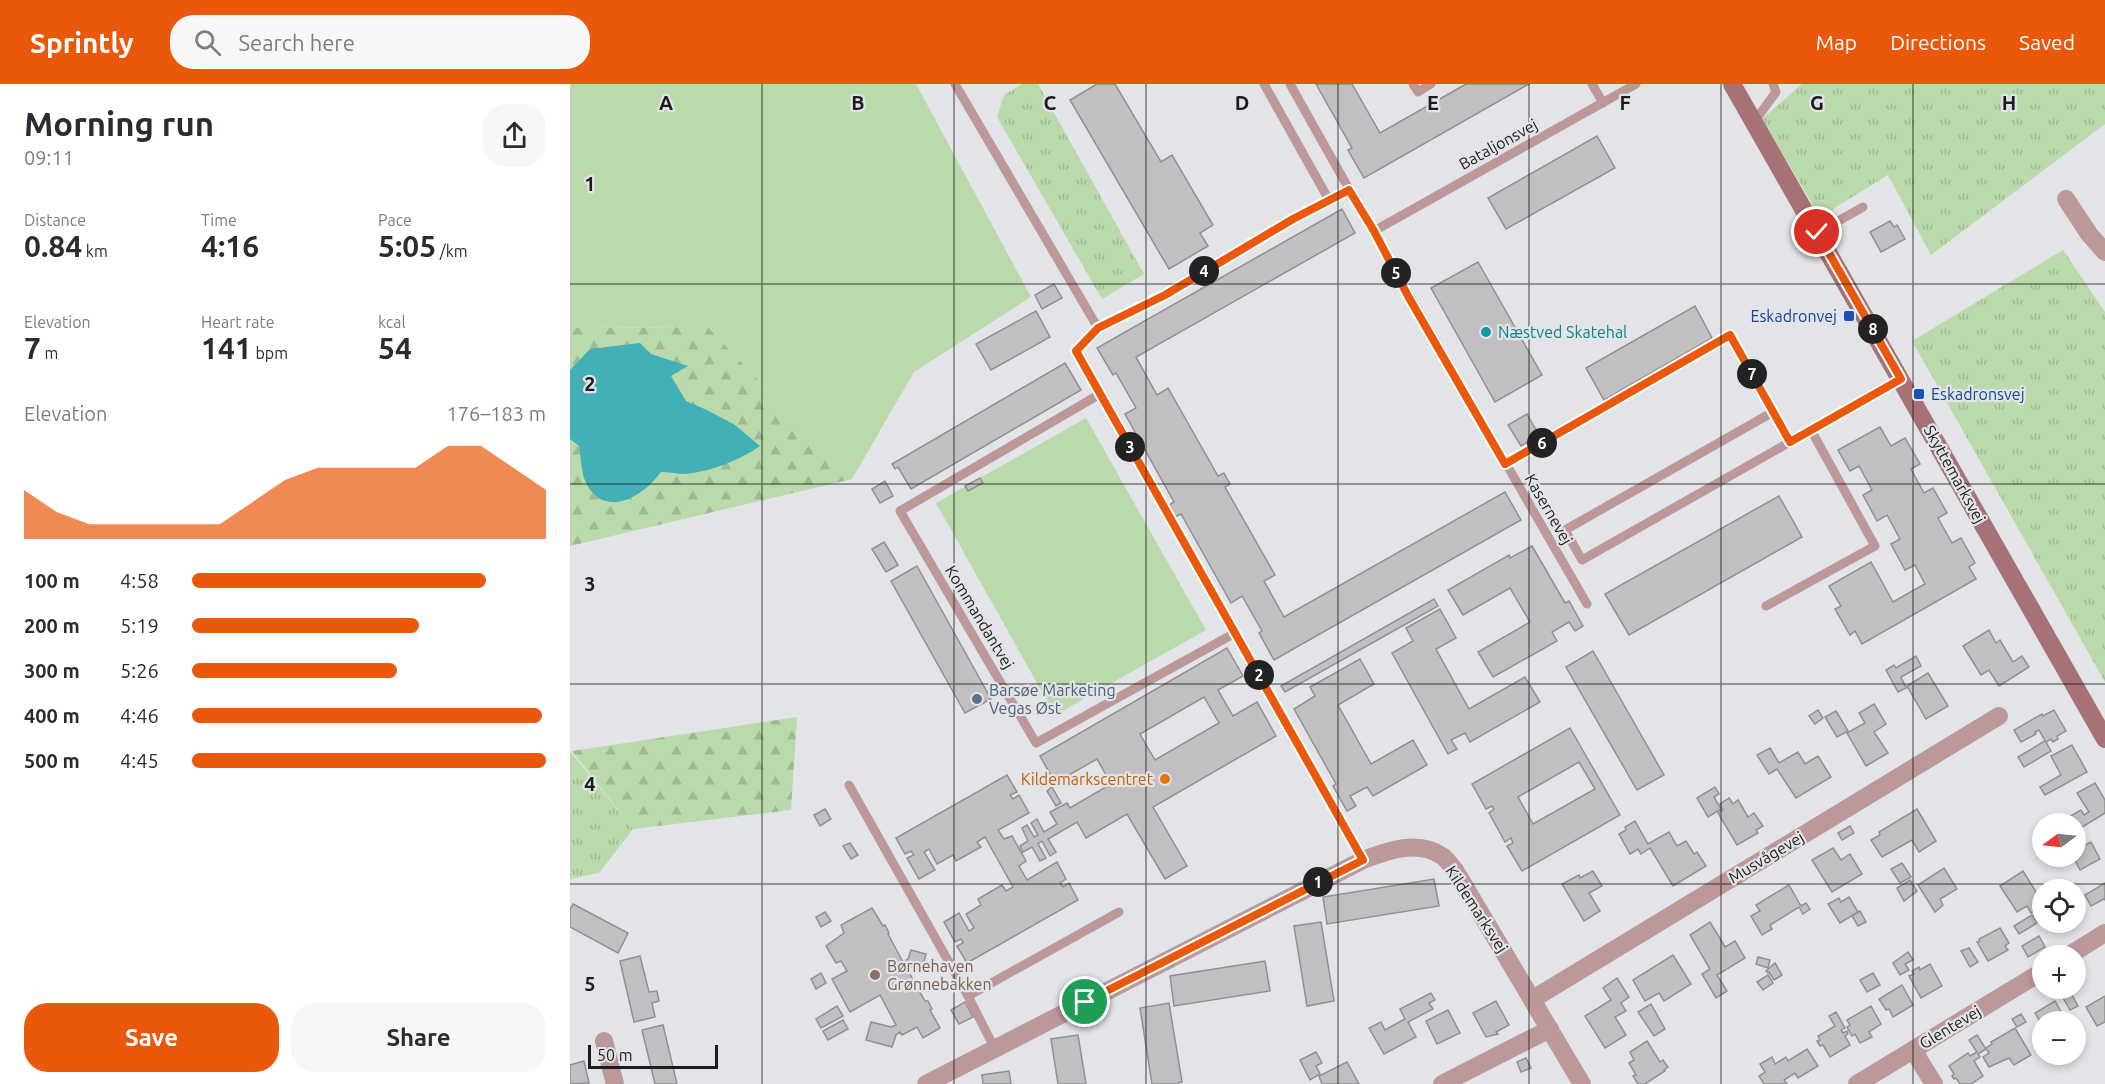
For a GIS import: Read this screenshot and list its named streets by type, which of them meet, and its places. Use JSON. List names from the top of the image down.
{
  "streets": {
    "street": [
      "Skyttemarksvej",
      "Musvågevej",
      "Kildemarksvej",
      "Glentevej"
    ],
    "lane": ["Bataljonsvej", "Kasernevej", "Kommandantvej"]
  },
  "crossings": [
    ["Bataljonsvej", "Kasernevej"],
    ["Musvågevej", "Kildemarksvej"]
  ],
  "places": {
    "transit": ["Eskadronvej", "Eskadronsvej"],
    "other": [
      "Næstved Skatehal",
      "Barsøe Marketing Vegas Øst",
      "Kildemarkscentret",
      "Børnehaven Grønnebakken"
    ]
  },
  "scale_bar": "50 m",
  "north": "left",
  "page": {
    "header": "Sprintly",
    "search": "Search here",
    "nav": ["Map", "Directions", "Saved"],
    "heading": ["Morning run", "09:11"],
    "stats": [
      ["Distance", "0.84 km"],
      ["Time", "4:16"],
      ["Pace", "5:05 /km"],
      ["Elevation", "7 m"],
      ["Heart rate", "141 bpm"],
      ["kcal", "54"]
    ],
    "pins": [
      "4",
      "5",
      "8",
      "7",
      "6",
      "3",
      "2",
      "1"
    ],
    "chart": ["Elevation", "176–183 m"],
    "list": [
      {
        "name": "100 m",
        "note": "4:58"
      },
      {
        "name": "200 m",
        "note": "5:19"
      },
      {
        "name": "300 m",
        "note": "5:26"
      },
      {
        "name": "400 m",
        "note": "4:46"
      },
      {
        "name": "500 m",
        "note": "4:45"
      }
    ],
    "map_buttons": ["+", "−"],
    "buttons": ["Save", "Share"],
    "scale": "50 m"
  },
  "grid": {
    "columns": [
      "A",
      "B",
      "C",
      "D",
      "E",
      "F",
      "G",
      "H"
    ],
    "rows": [
      "1",
      "2",
      "3",
      "4",
      "5"
    ]
  }
}
